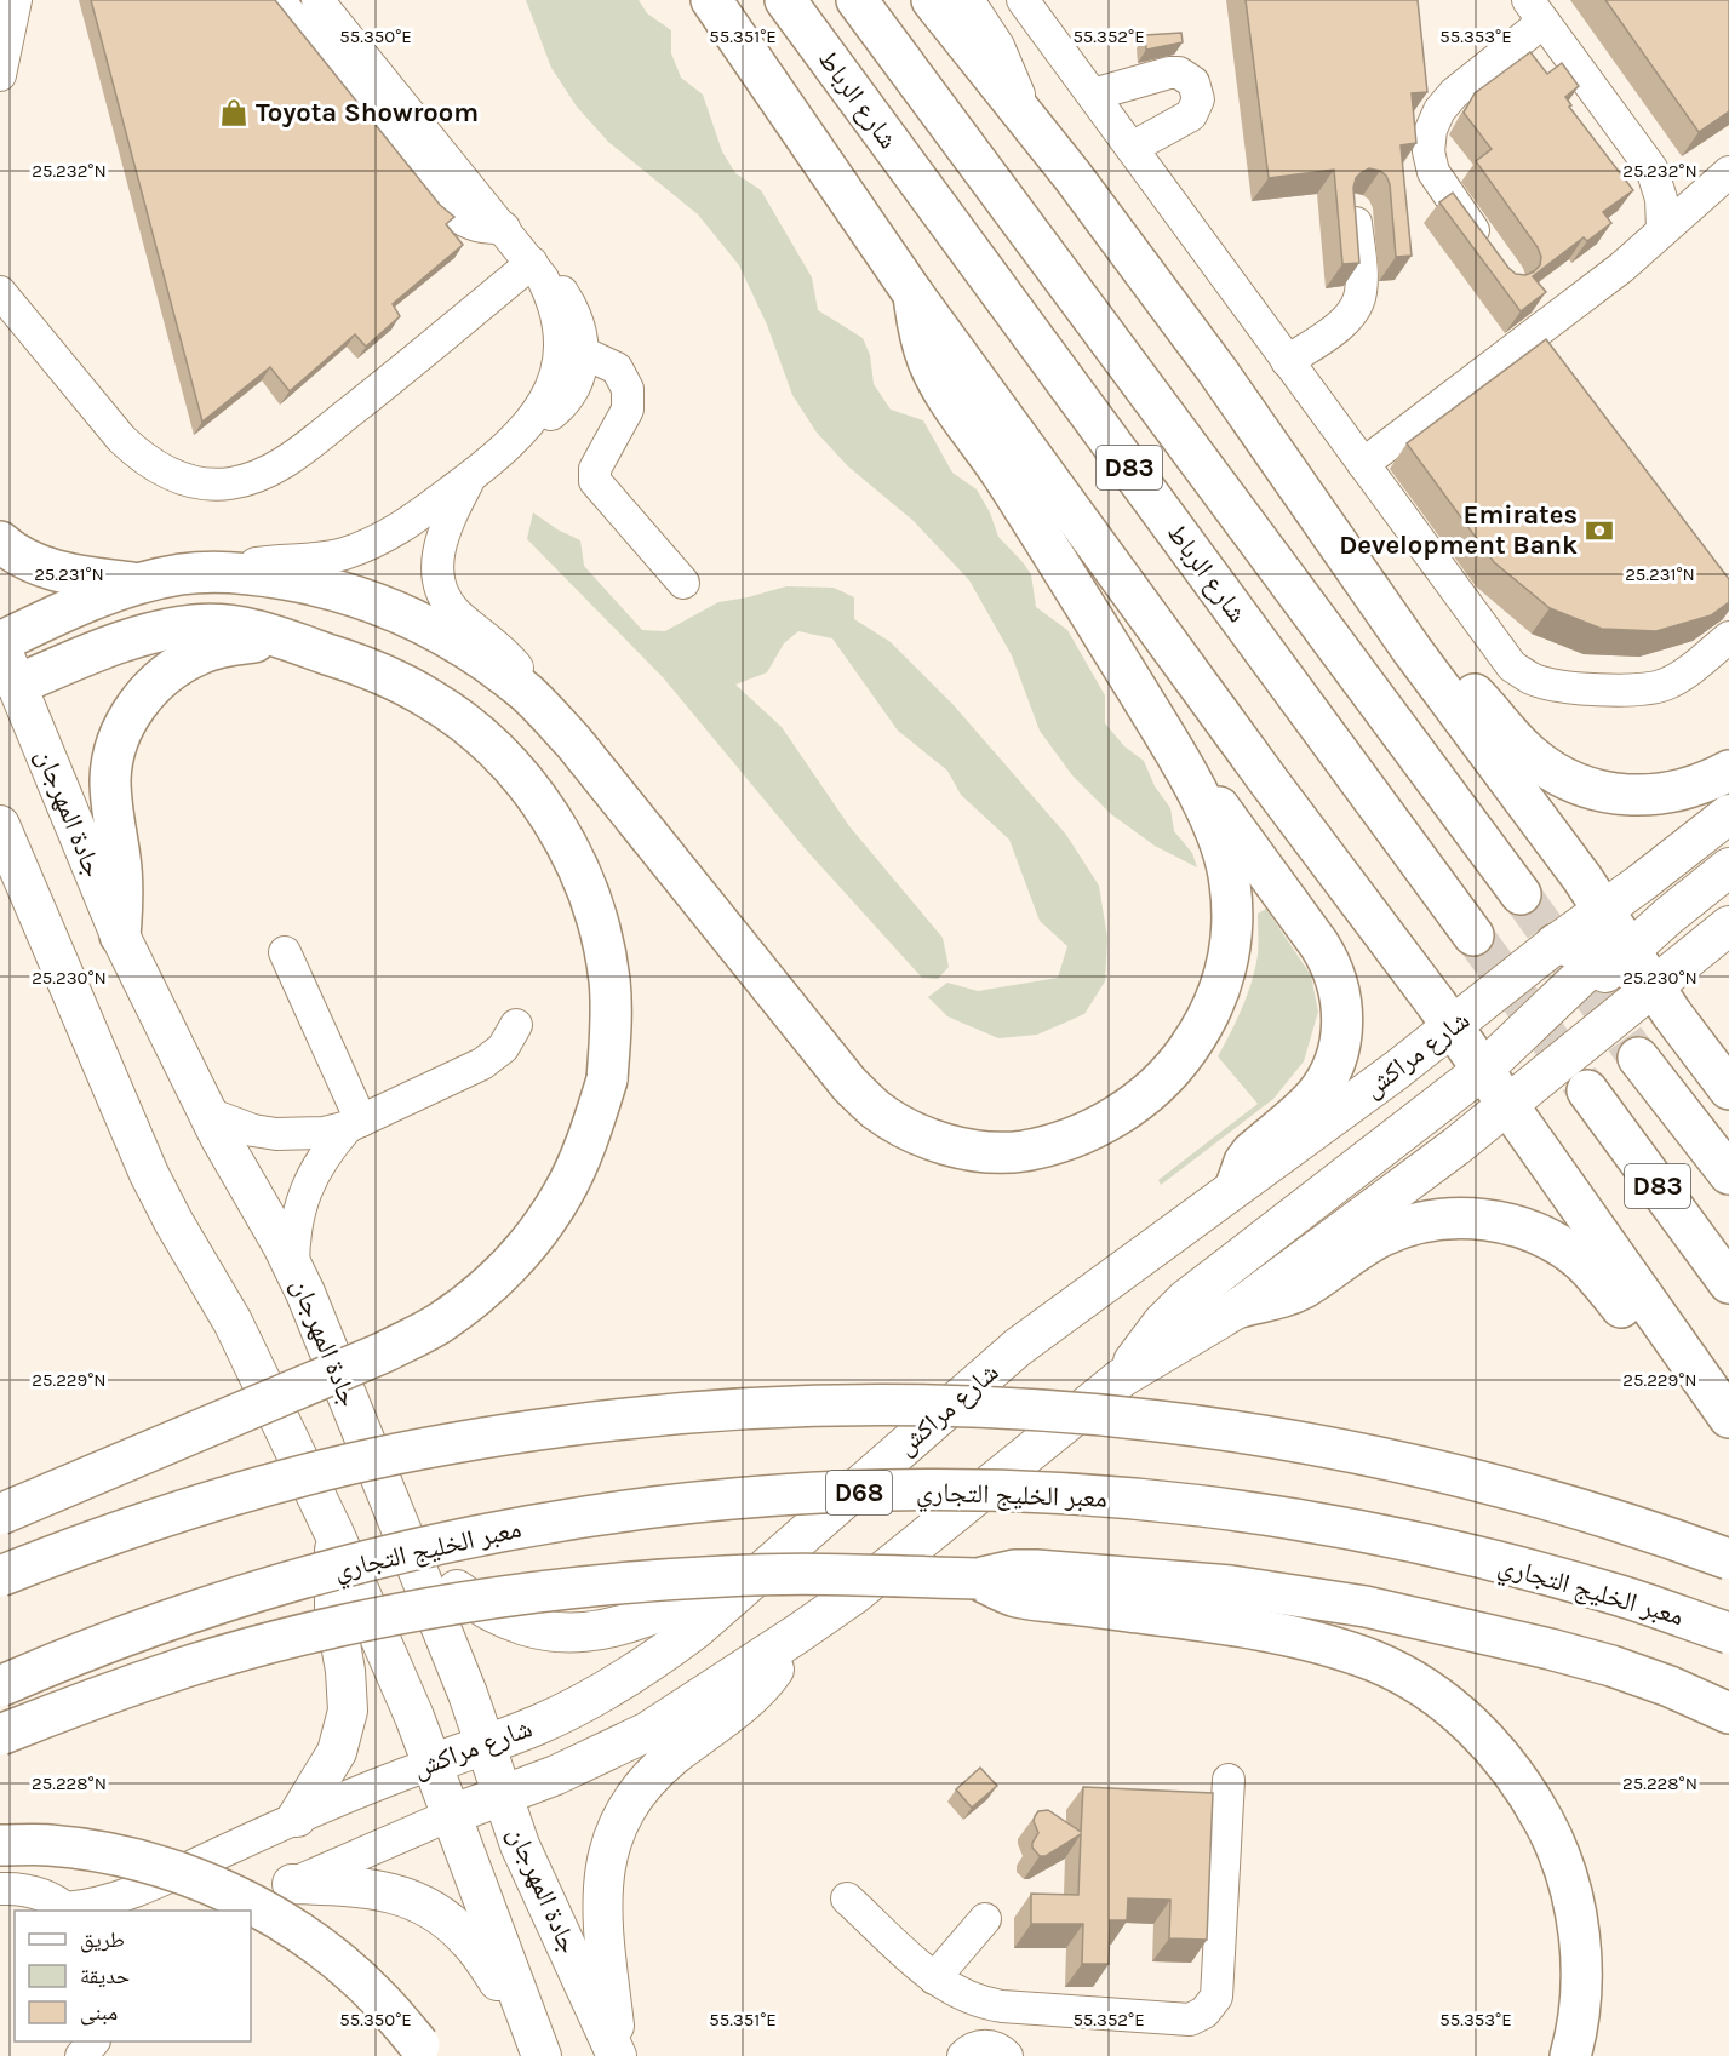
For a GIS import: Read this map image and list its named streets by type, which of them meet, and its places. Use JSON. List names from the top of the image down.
{
  "streets": {
    "highway": [
      "شارع الرباط",
      "D83",
      "D68",
      "معبر الخليج التجاري"
    ],
    "main road": ["جادة المهرجان", "شارع مراكش"]
  },
  "crossings": [
    ["جادة المهرجان", "شارع مراكش"]
  ],
  "places": {
    "shop": ["Toyota Showroom"],
    "bank": ["Emirates Development Bank"]
  },
  "legend": ["طريق", "حديقة", "مبنى"],
  "coordinates": [
    "55.350°E",
    "55.351°E",
    "55.352°E",
    "55.353°E",
    "25.232°N",
    "25.231°N",
    "25.230°N",
    "25.229°N",
    "25.228°N"
  ]
}
